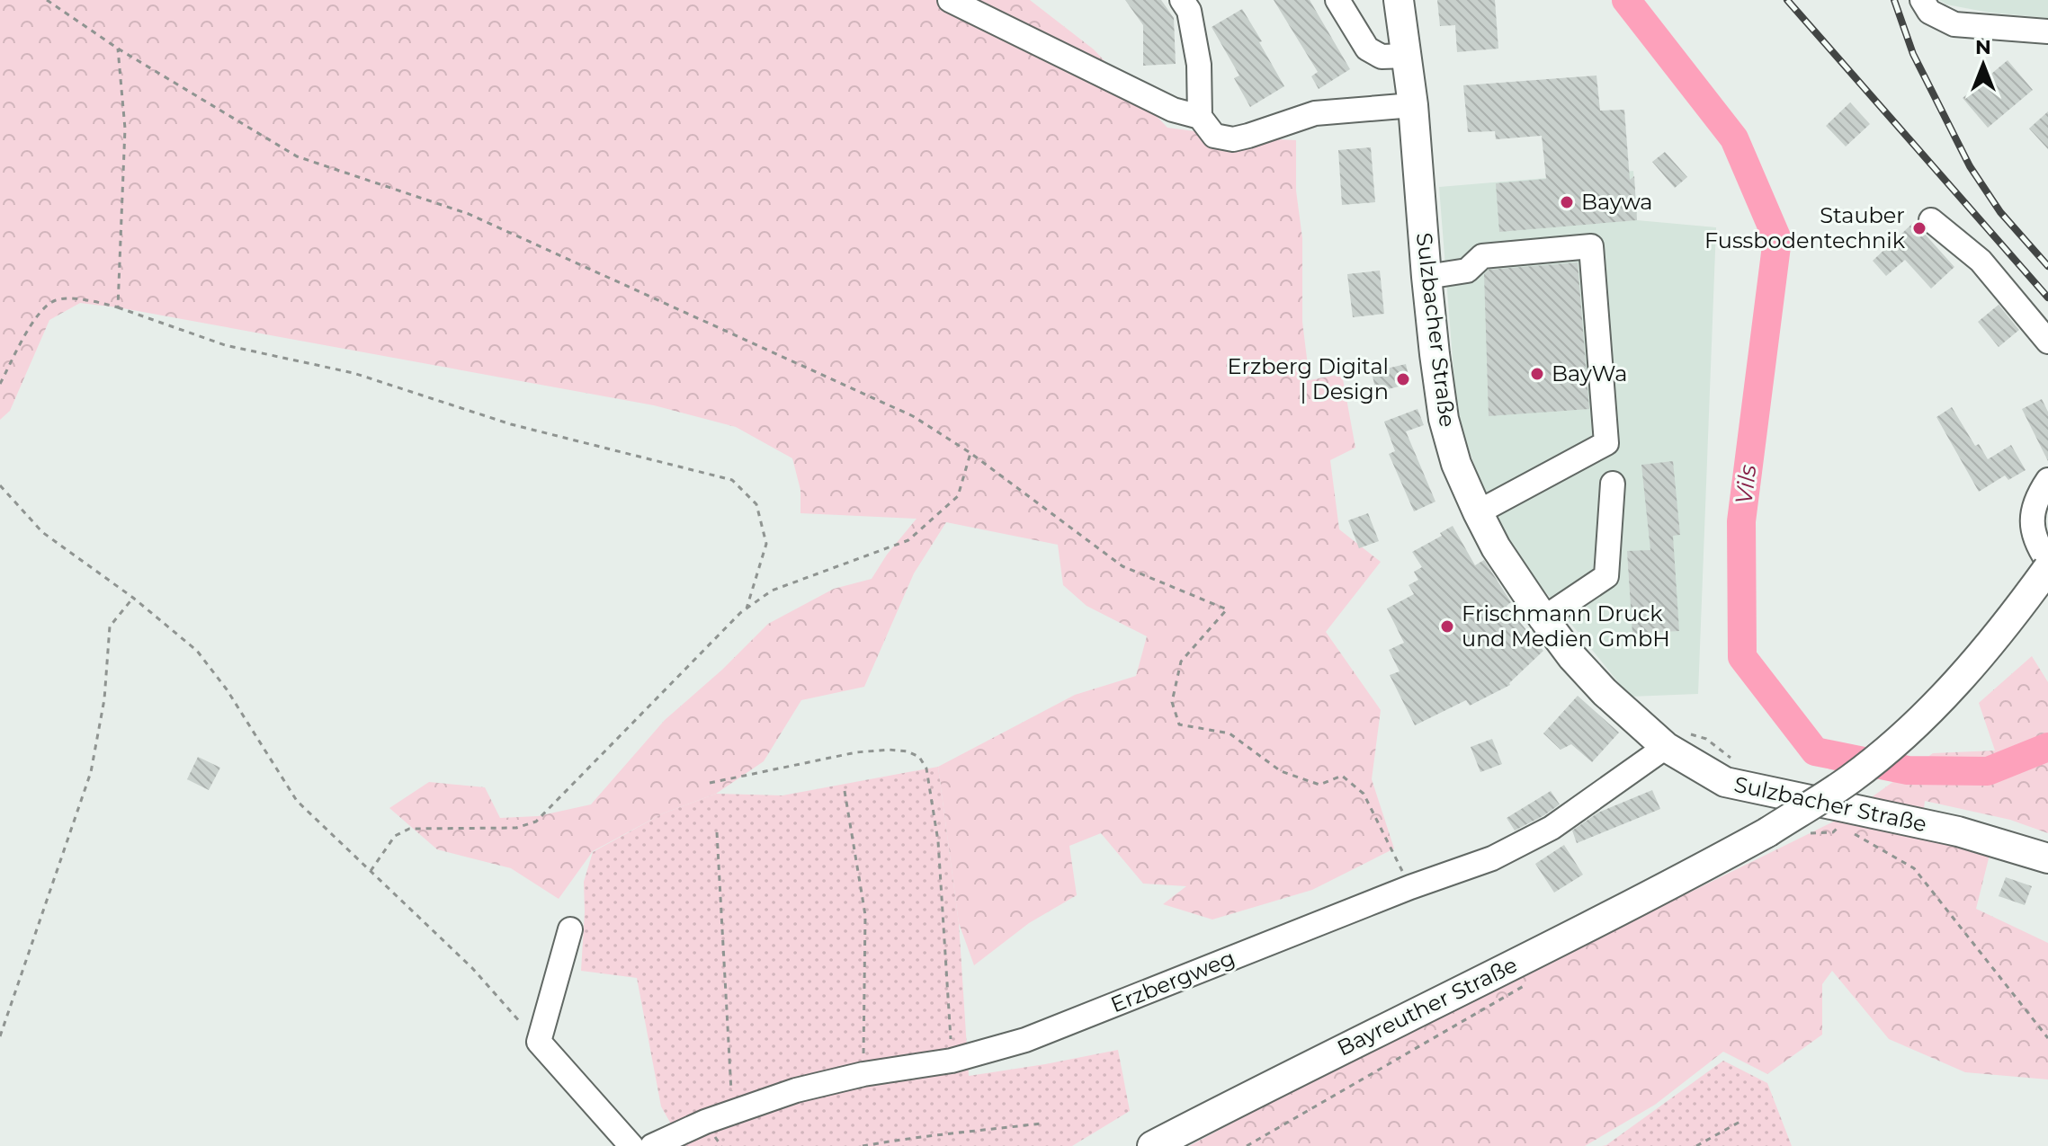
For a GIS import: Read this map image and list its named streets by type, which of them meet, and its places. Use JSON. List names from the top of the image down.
{
  "streets": {
    "main road": ["Sulzbacher Straße", "Bayreuther Straße"],
    "street": ["Erzbergweg"]
  },
  "crossings": [
    ["Sulzbacher Straße", "Erzbergweg"]
  ],
  "water": ["Vils"],
  "places": [
    "Baywa",
    "Stauber Fussbodentechnik",
    "BayWa",
    "Erzberg Digital | Design",
    "Frischmann Druck und Medien GmbH"
  ],
  "north": "top"
}
